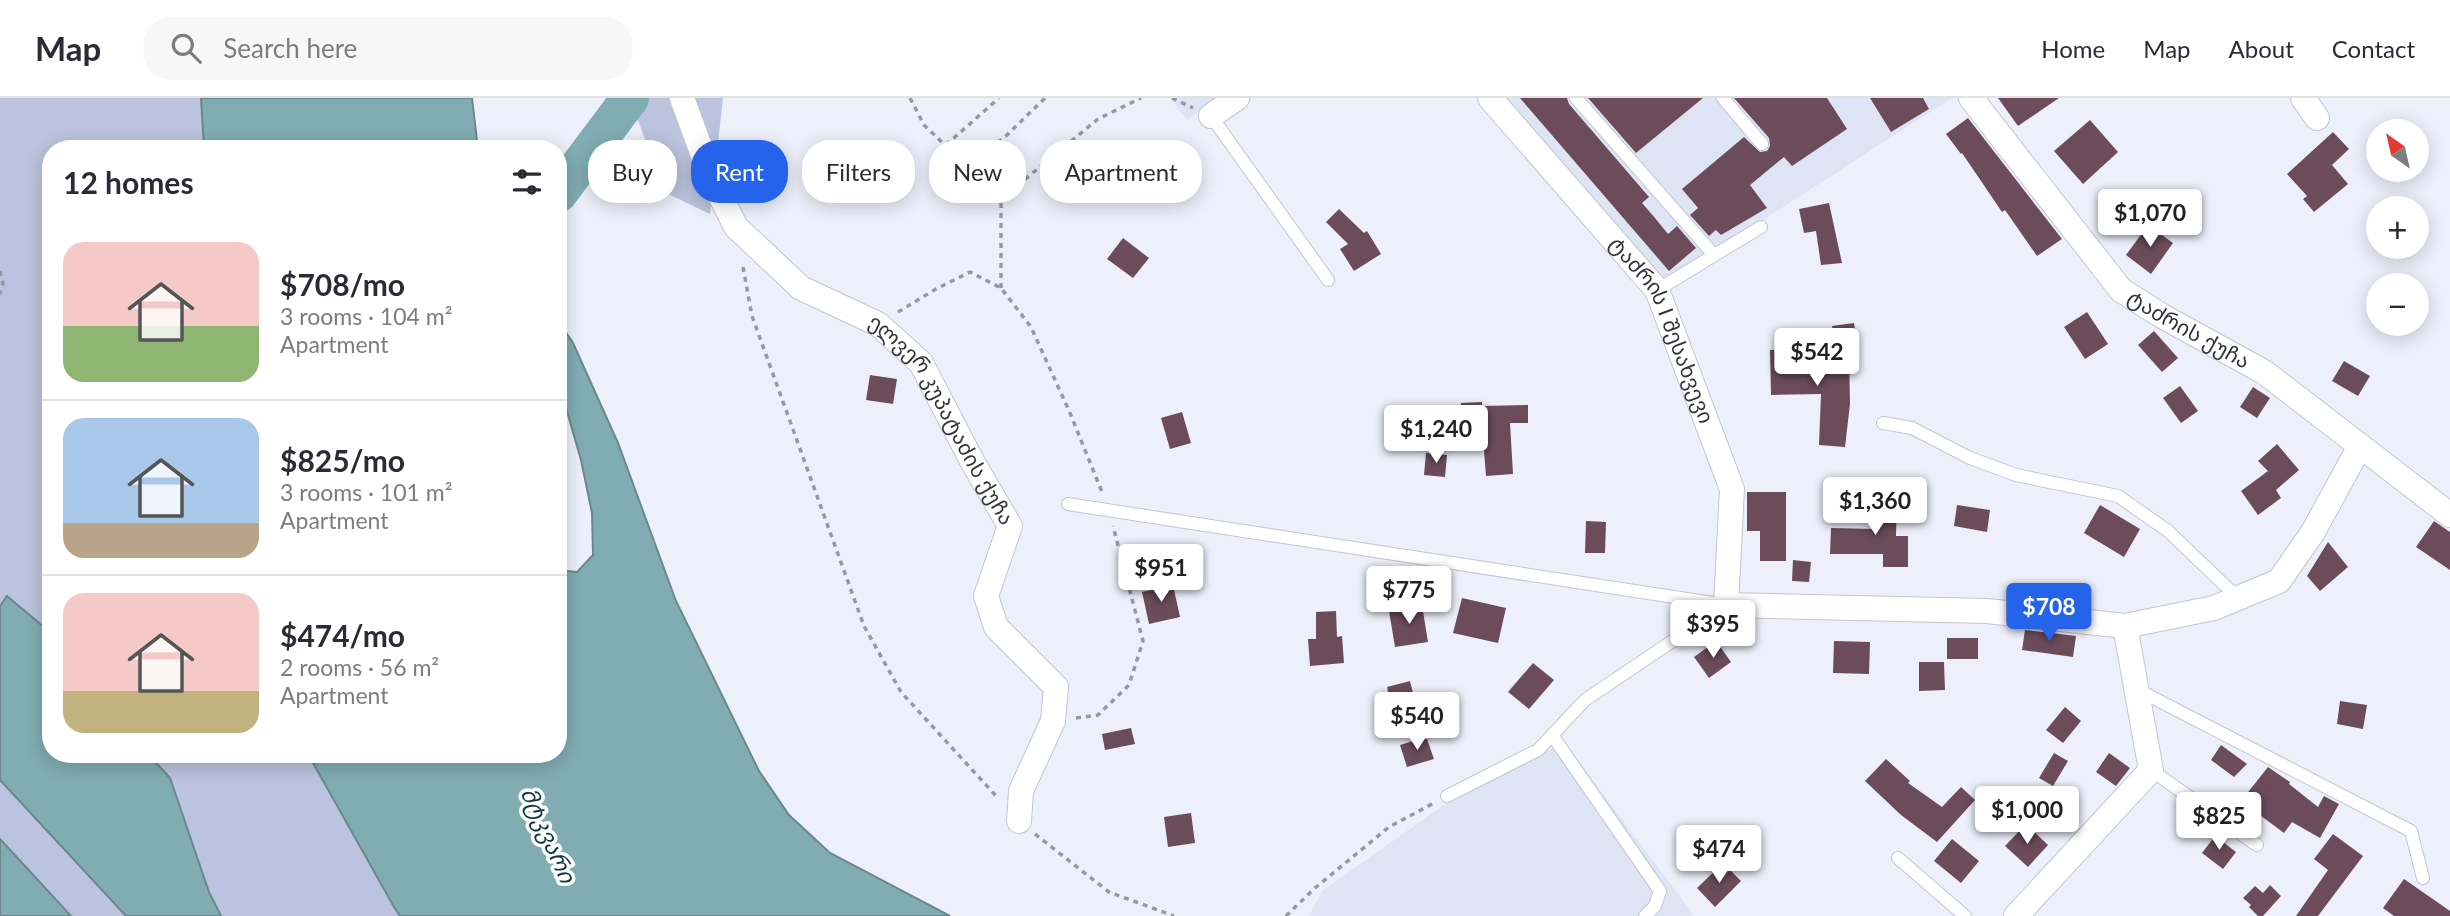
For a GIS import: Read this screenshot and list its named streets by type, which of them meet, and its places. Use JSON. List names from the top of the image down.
{
  "streets": {
    "street": ["ტაძრის ქუჩა", "ტაძრის I შესახვევი", "ელვერ კუპატაძის ქუჩა"]
  },
  "water": ["მტკვარი"],
  "north": "top left",
  "page": {
    "header": "Map",
    "search": "Search here",
    "nav": [
      "Home",
      "Map",
      "About",
      "Contact"
    ],
    "map_buttons": ["+", "−"],
    "chip": [
      "Buy",
      "Rent",
      "Filters",
      "New",
      "Apartment"
    ],
    "heading": "12 homes",
    "price": [
      "$1,070",
      "$542",
      "$1,240",
      "$1,360",
      "$951",
      "$775",
      "$708",
      "$395",
      "$540",
      "$1,000",
      "$825",
      "$474"
    ],
    "list": [
      {
        "name": "$708/mo",
        "note": "3 rooms · 104 m² · Apartment"
      },
      {
        "name": "$825/mo",
        "note": "3 rooms · 101 m² · Apartment"
      },
      {
        "name": "$474/mo",
        "note": "2 rooms · 56 m² · Apartment"
      }
    ]
  }
}
